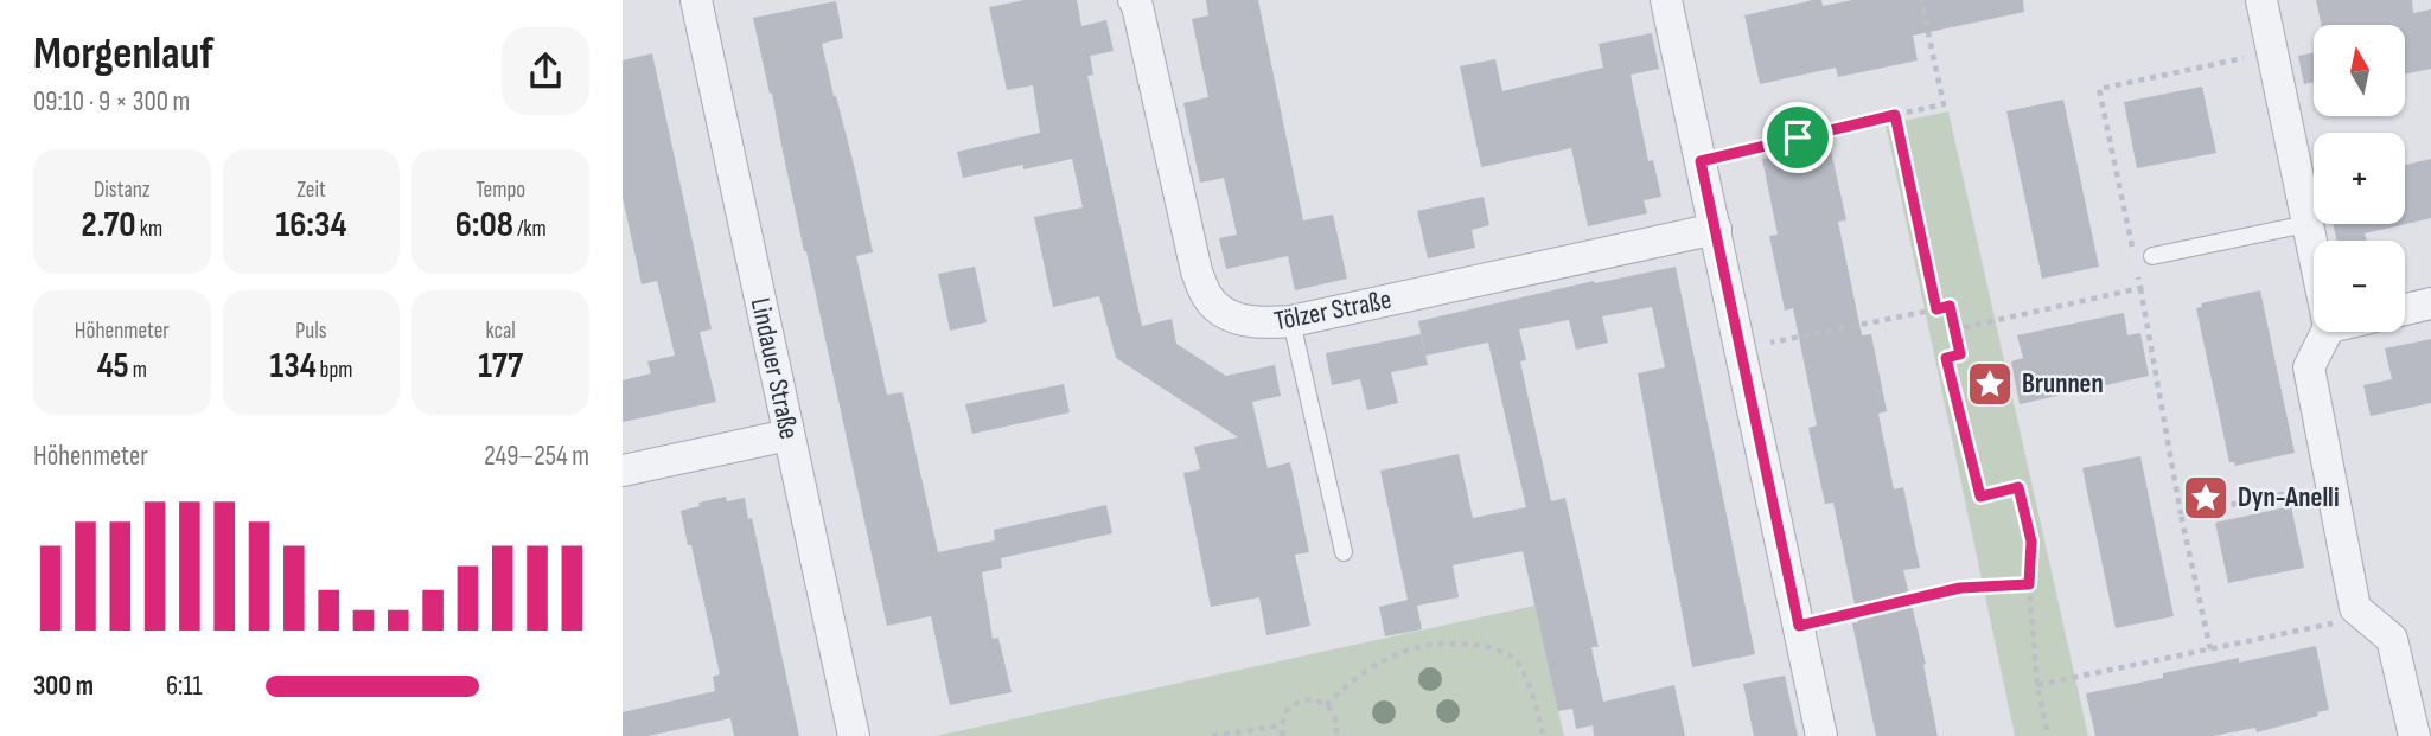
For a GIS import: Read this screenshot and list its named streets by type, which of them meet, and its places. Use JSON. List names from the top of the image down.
{
  "streets": {
    "street": ["Tölzer Straße", "Lindauer Straße"]
  },
  "places": {
    "place": ["Brunnen", "Dyn-Anelli"]
  },
  "north": "top",
  "page": {
    "heading": ["Morgenlauf", "09:10 · 9 × 300 m"],
    "map_buttons": ["+", "−"],
    "stats": [
      ["Distanz", "2.70 km"],
      ["Zeit", "16:34"],
      ["Tempo", "6:08 /km"],
      ["Höhenmeter", "45 m"],
      ["Puls", "134 bpm"],
      ["kcal", "177"]
    ],
    "chart": ["Höhenmeter", "249–254 m"],
    "list": [
      {
        "name": "300 m",
        "note": "6:11"
      }
    ]
  }
}
